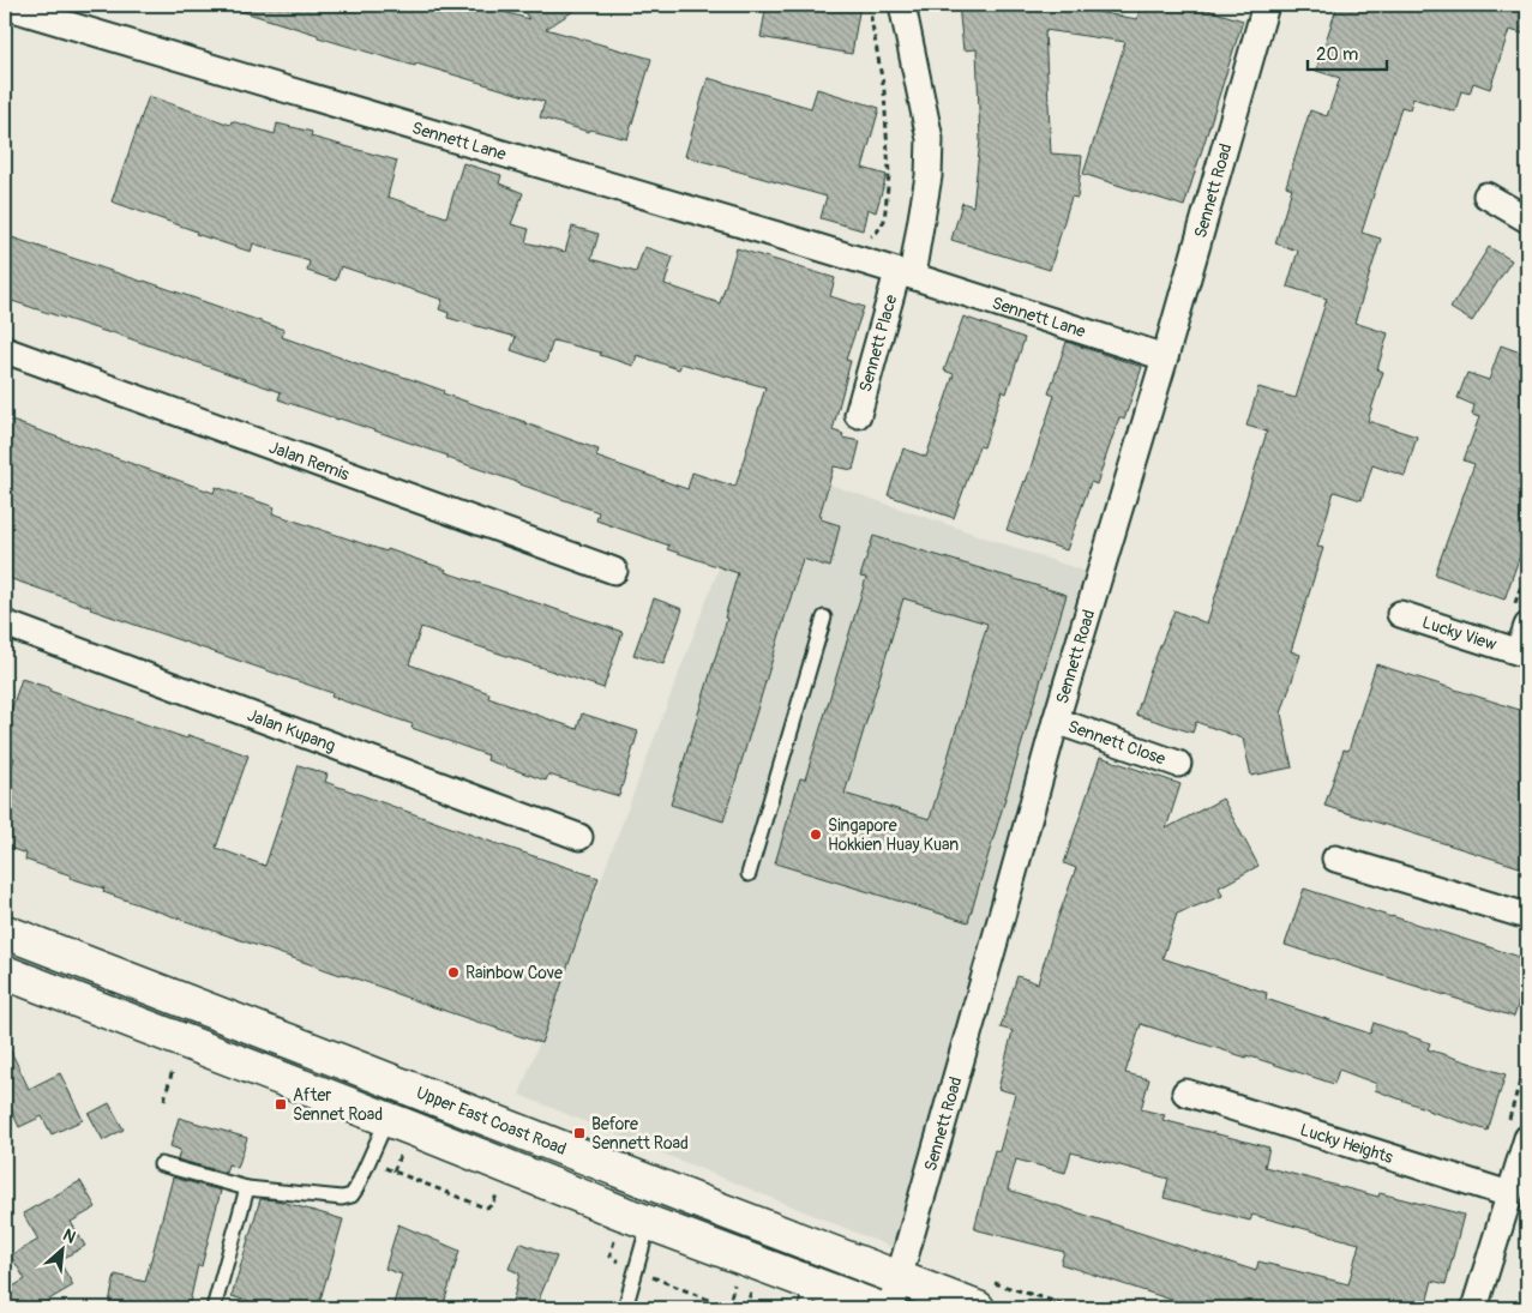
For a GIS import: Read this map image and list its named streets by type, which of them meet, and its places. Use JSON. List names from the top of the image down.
{
  "streets": {
    "main road": ["Upper East Coast Road"],
    "street": [
      "Sennett Lane",
      "Sennett Road",
      "Sennett Place",
      "Jalan Remis",
      "Lucky View",
      "Jalan Kupang",
      "Sennett Close",
      "Lucky Heights"
    ]
  },
  "crossings": [
    ["Sennett Lane", "Sennett Road"],
    ["Sennett Lane", "Sennett Place"],
    ["Sennett Road", "Sennett Close"],
    ["Sennett Road", "Upper East Coast Road"]
  ],
  "places": {
    "other": ["Singapore Hokkien Huay Kuan", "Rainbow Cove"],
    "transit": ["After Sennet Road", "Before Sennett Road"]
  },
  "scale_bar": "20 m",
  "north": "top right"
}
